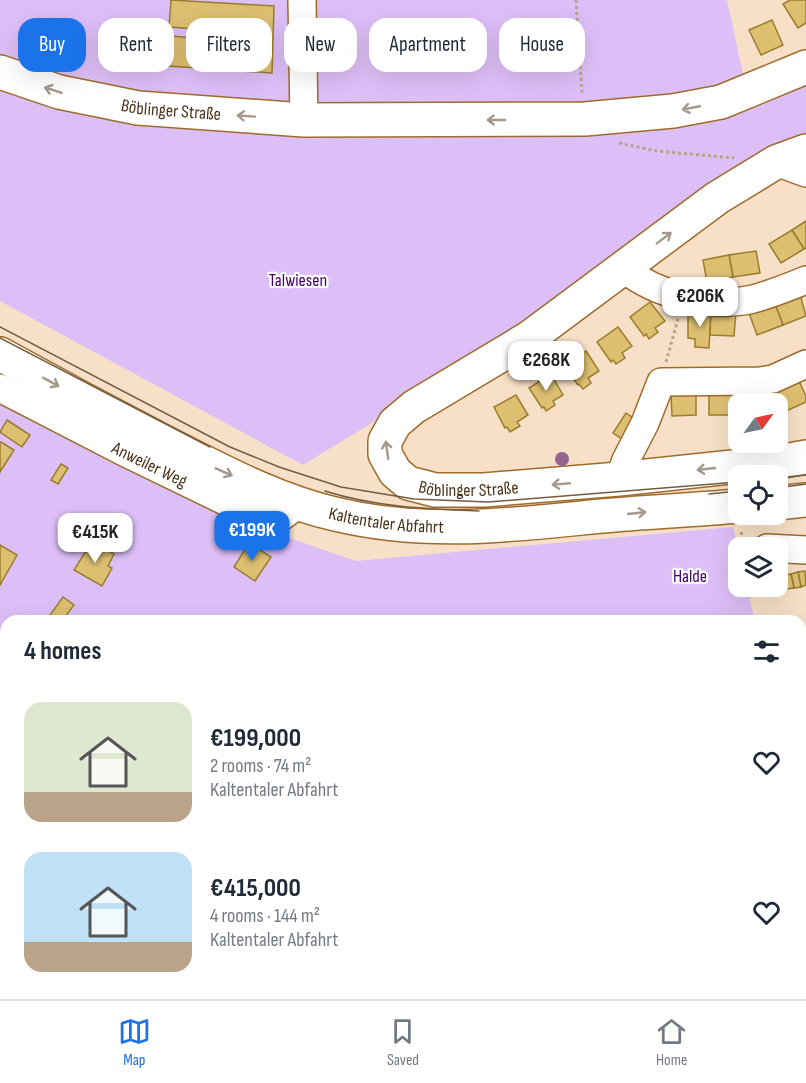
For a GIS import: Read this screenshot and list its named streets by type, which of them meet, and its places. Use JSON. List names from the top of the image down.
{
  "streets": {
    "main road": ["Böblinger Straße", "Kaltentaler Abfahrt"],
    "street": ["Anweiler Weg"]
  },
  "crossings": [
    ["Anweiler Weg", "Kaltentaler Abfahrt"]
  ],
  "one_way": ["Kaltentaler Abfahrt"],
  "parks": ["Talwiesen", "Halde"],
  "north": "top right",
  "page": {
    "chip": [
      "Buy",
      "Rent",
      "Filters",
      "New",
      "Apartment",
      "House"
    ],
    "price": [
      "€206K",
      "€268K",
      "€199K",
      "€415K"
    ],
    "heading": "4 homes",
    "list": [
      {
        "name": "€199,000",
        "note": "2 rooms · 74 m² · Kaltentaler Abfahrt"
      },
      {
        "name": "€415,000",
        "note": "4 rooms · 144 m² · Kaltentaler Abfahrt"
      }
    ],
    "tabs": ["Map", "Saved", "Home"]
  }
}
